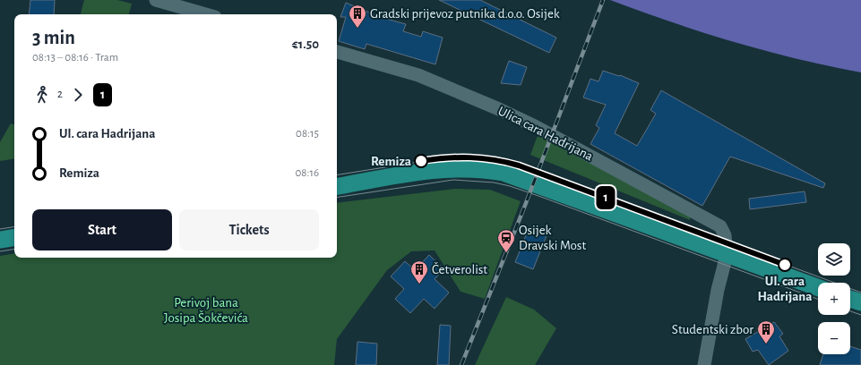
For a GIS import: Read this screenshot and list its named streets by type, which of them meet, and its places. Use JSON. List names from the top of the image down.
{
  "streets": {
    "street": ["Ulica cara Hadrijana"]
  },
  "parks": ["Perivoj bana Josipa Šokčevića"],
  "places": {
    "building": ["Gradski prijevoz putnika d.o.o. Osijek", "Četverolist", "Studentski zbor"],
    "other": ["Remiza", "Ul. cara Hadrijana"],
    "station": ["Osijek Dravski Most"]
  },
  "lines": ["tram line 1"],
  "page": {
    "on_map": "1",
    "heading": ["3 min", "08:13 – 08:16 · Tram", "€1.50"],
    "legs": ["2", "1"],
    "list": [
      {
        "name": "Ul. cara Hadrijana",
        "value": "08:15"
      },
      {
        "name": "Remiza",
        "value": "08:16"
      }
    ],
    "buttons": ["Start", "Tickets"],
    "map_buttons": ["+", "−"]
  }
}
